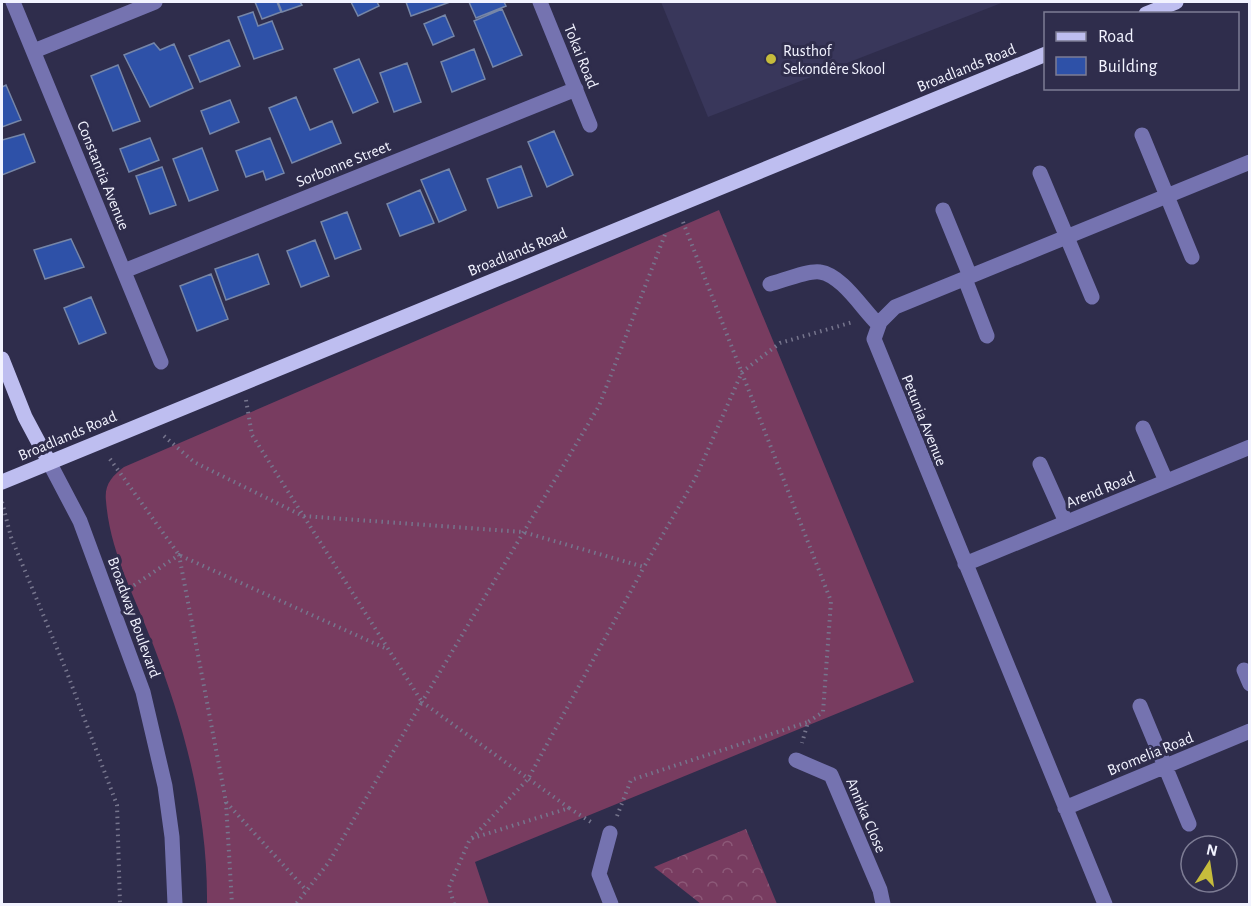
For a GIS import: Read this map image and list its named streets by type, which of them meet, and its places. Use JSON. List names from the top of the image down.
{
  "streets": {
    "main road": ["Broadlands Road", "Broadway Boulevard"],
    "street": [
      "Tokai Road",
      "Sorbonne Street",
      "Constantia Avenue",
      "Petunia Avenue",
      "Arend Road",
      "Bromelia Road",
      "Annika Close"
    ]
  },
  "crossings": [
    ["Tokai Road", "Sorbonne Street"],
    ["Broadlands Road", "Broadway Boulevard"],
    ["Sorbonne Street", "Constantia Avenue"],
    ["Petunia Avenue", "Arend Road"],
    ["Petunia Avenue", "Bromelia Road"]
  ],
  "places": ["Rusthof Sekondêre Skool"],
  "legend": ["Road", "Building"],
  "north": "top"
}
